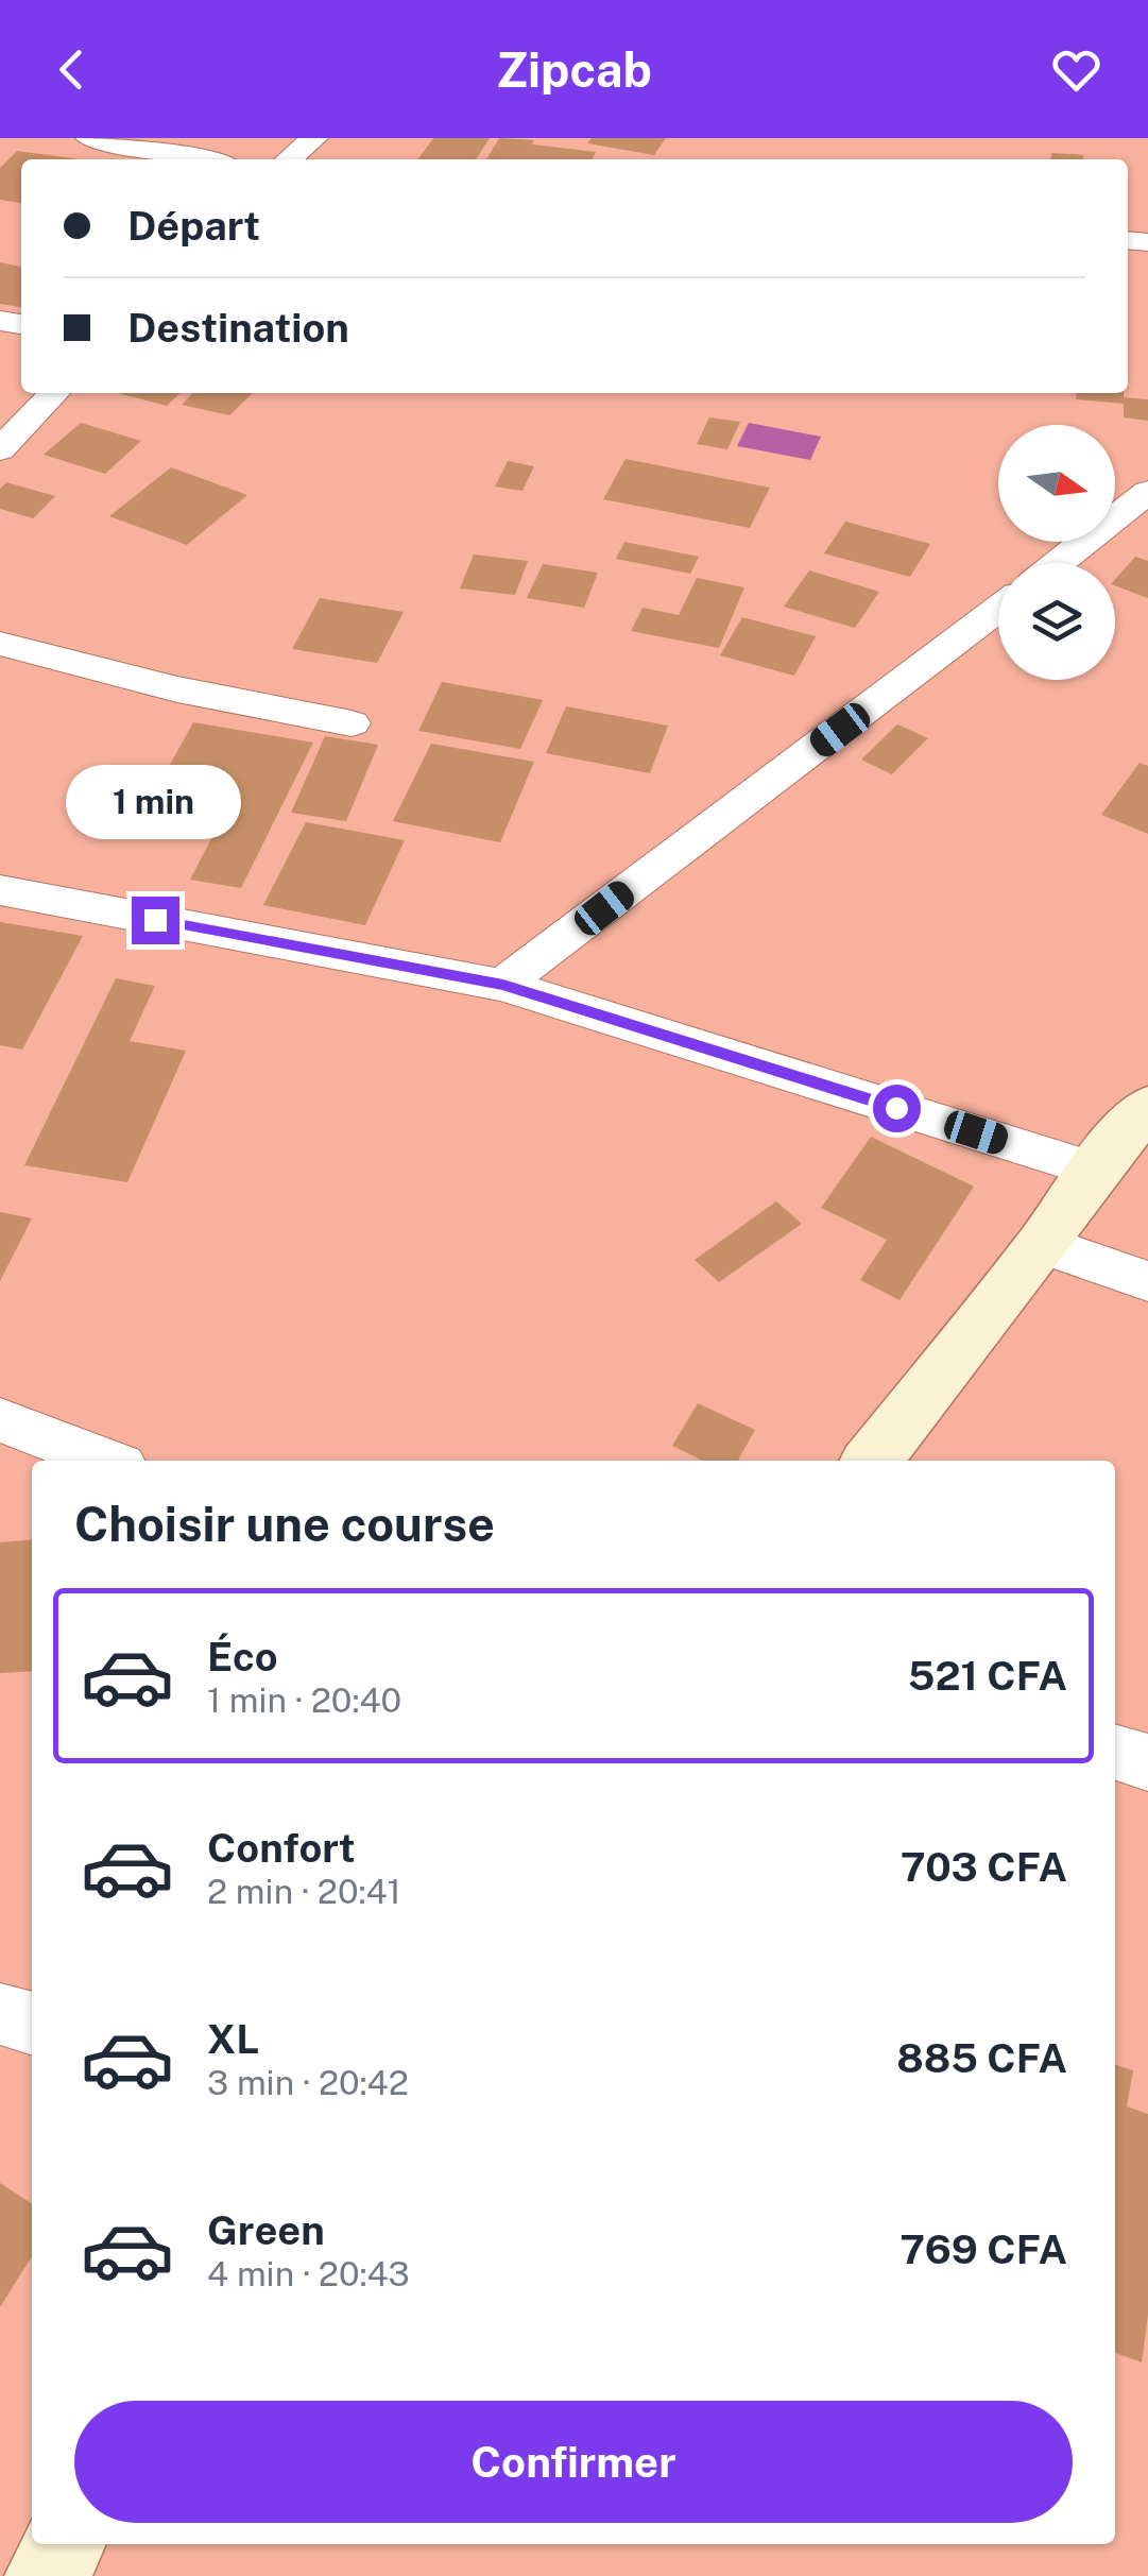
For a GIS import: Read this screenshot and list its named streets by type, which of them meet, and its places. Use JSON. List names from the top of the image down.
{
  "north": "right",
  "page": {
    "header": "Zipcab",
    "banner": ["Départ", "Destination"],
    "bubble": "1 min",
    "heading": "Choisir une course",
    "list": [
      {
        "name": "Éco",
        "note": "1 min · 20:40",
        "value": "521 CFA"
      },
      {
        "name": "Confort",
        "note": "2 min · 20:41",
        "value": "703 CFA"
      },
      {
        "name": "XL",
        "note": "3 min · 20:42",
        "value": "885 CFA"
      },
      {
        "name": "Green",
        "note": "4 min · 20:43",
        "value": "769 CFA"
      }
    ],
    "buttons": "Confirmer"
  }
}
